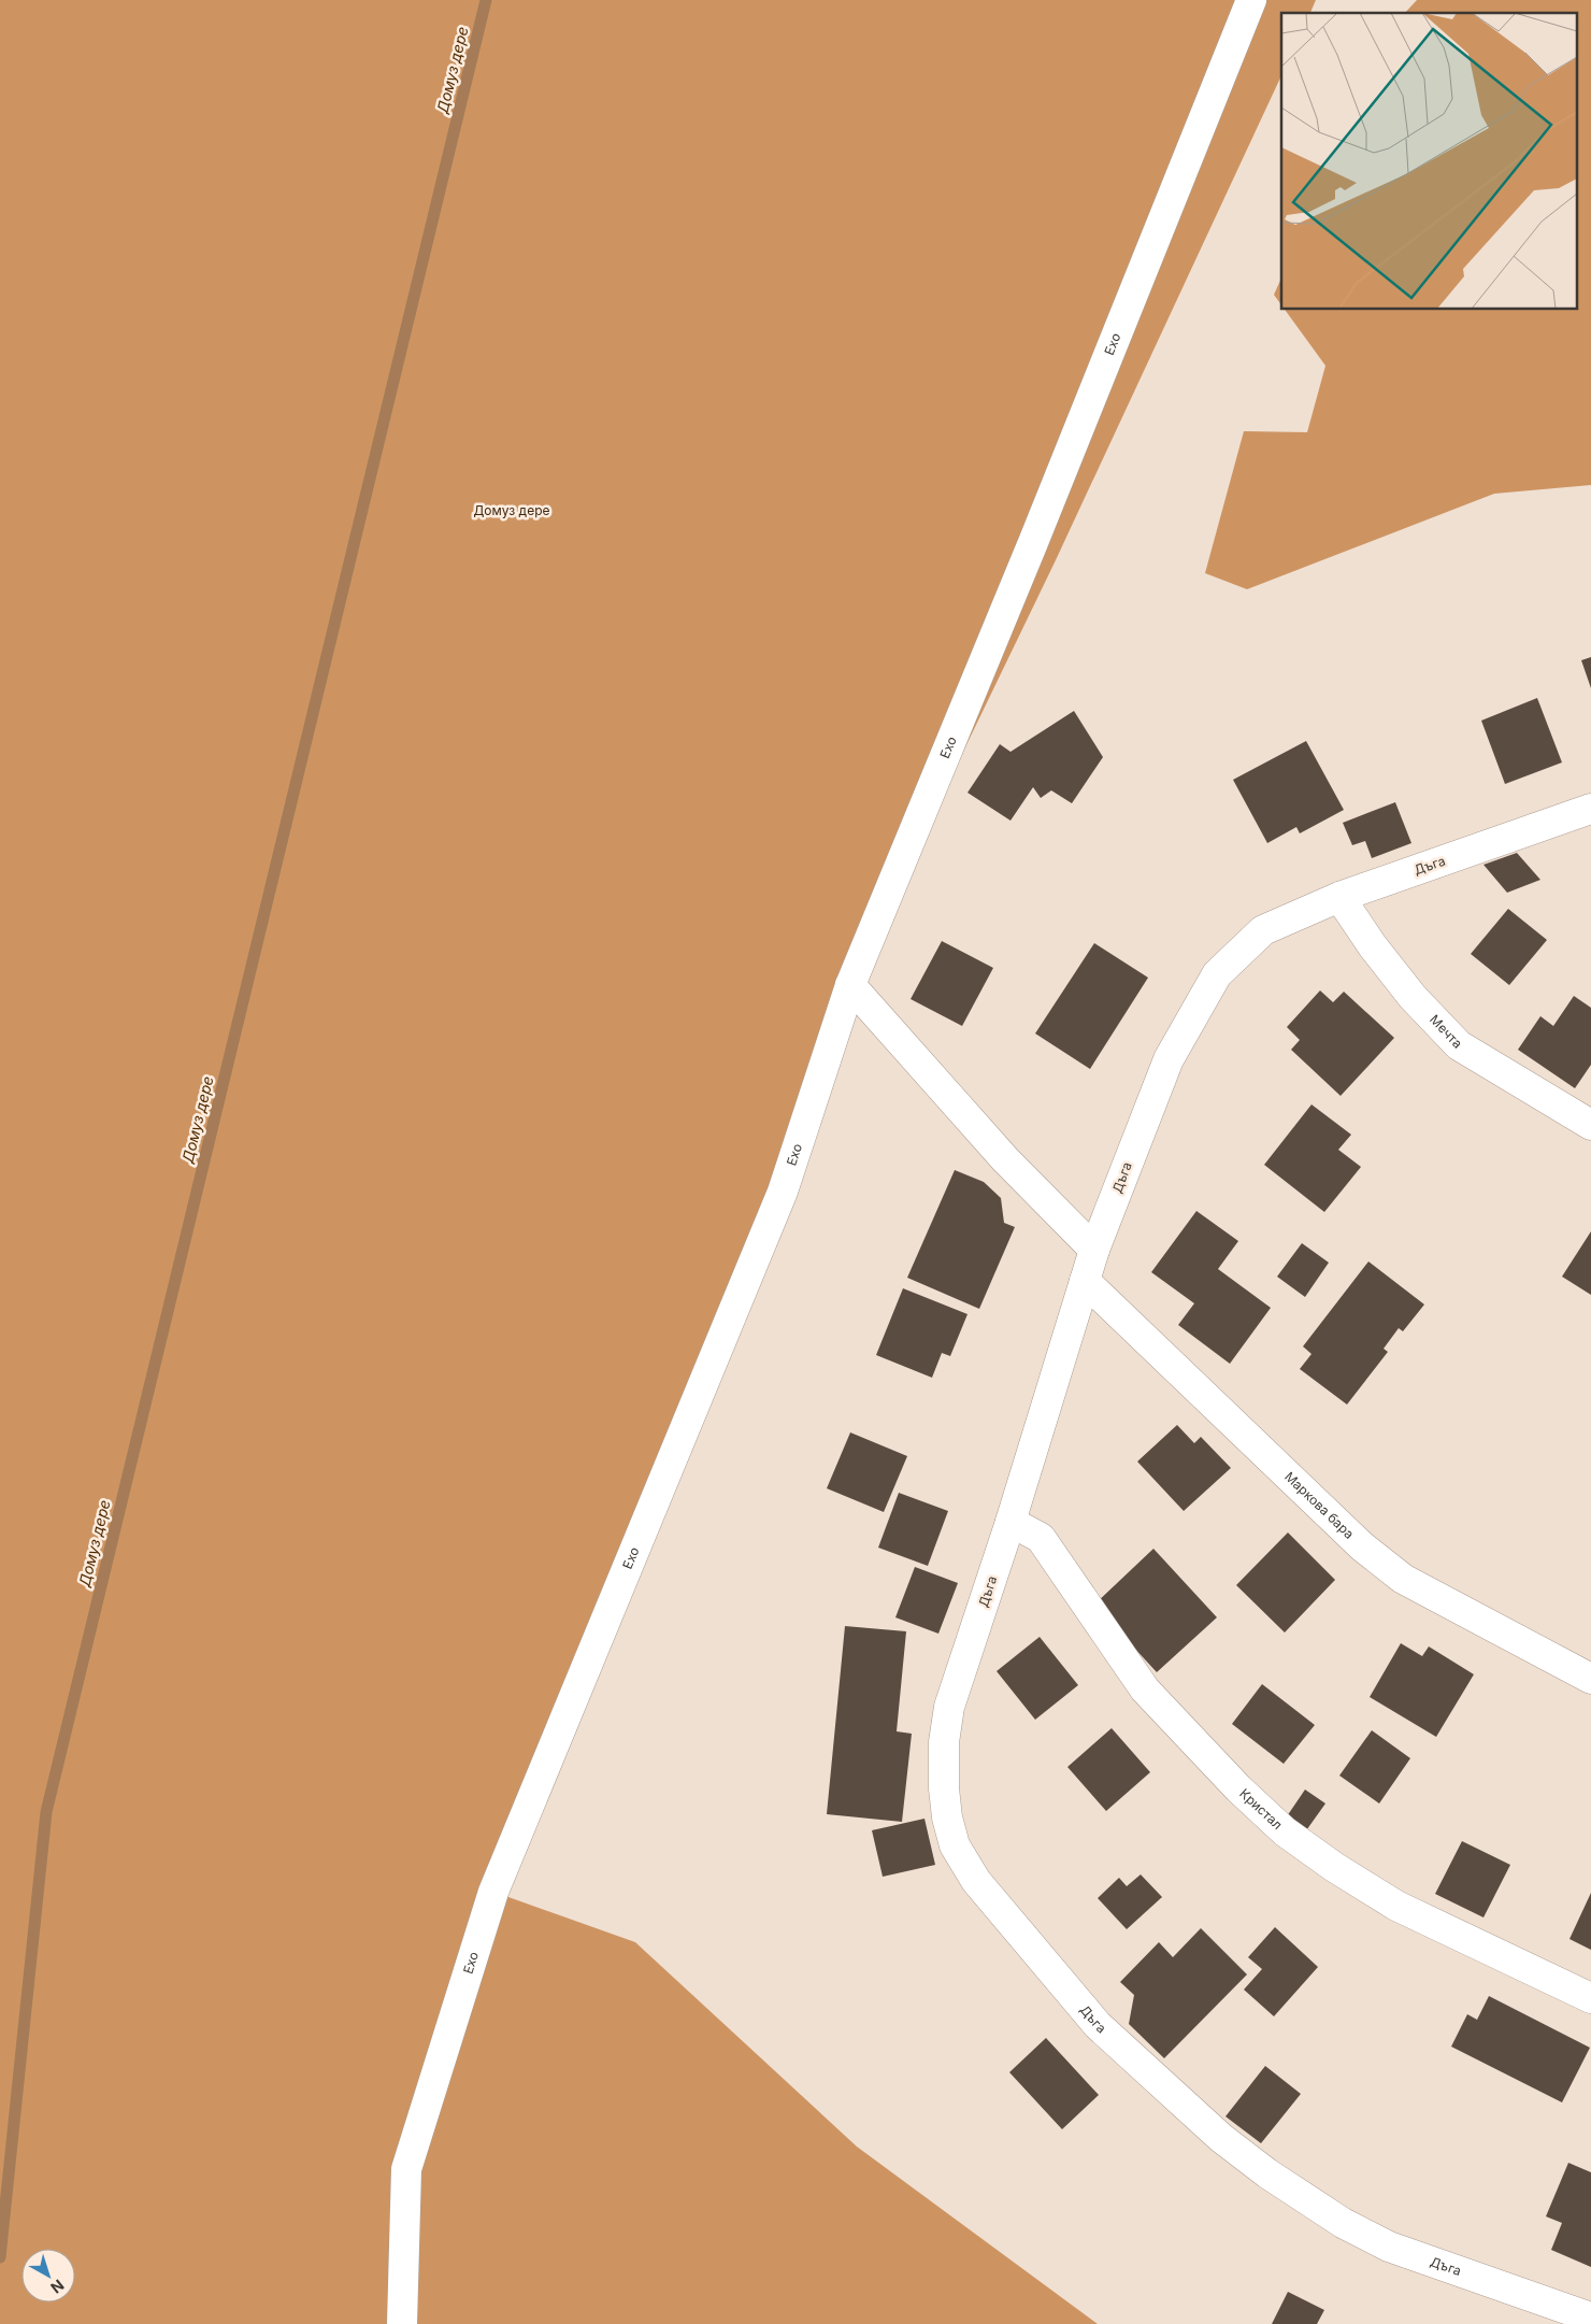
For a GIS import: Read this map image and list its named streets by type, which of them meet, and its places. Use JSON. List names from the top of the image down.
{
  "streets": {
    "street": [
      "Ехо",
      "Дъга",
      "Мечта",
      "Маркова бара",
      "Кристал"
    ]
  },
  "crossings": [
    ["Дъга", "Мечта"],
    ["Дъга", "Маркова бара"],
    ["Дъга", "Кристал"]
  ],
  "water": ["Домуз дере"],
  "parks": ["Домуз дере"],
  "north": "bottom right"
}
